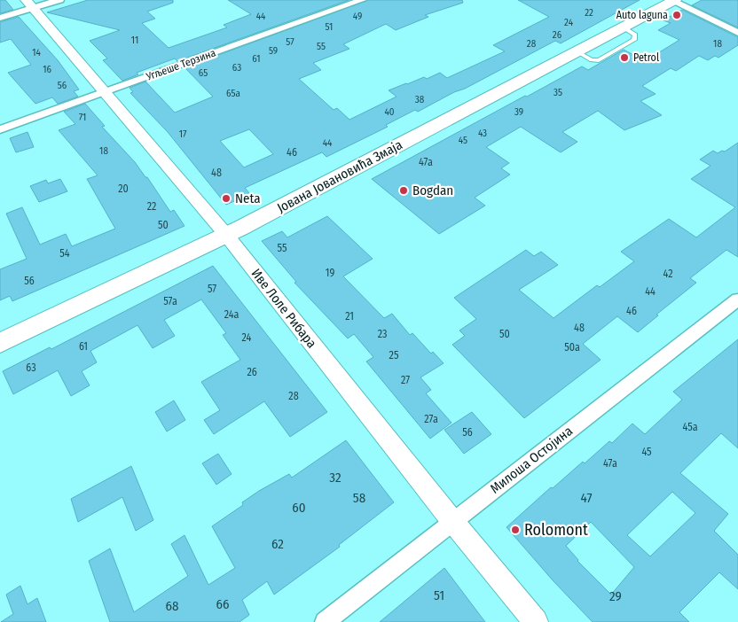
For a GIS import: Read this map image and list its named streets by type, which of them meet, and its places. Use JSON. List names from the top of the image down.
{
  "streets": {
    "main road": ["Јована Јовановића Змаја"],
    "street": ["Угљеше Терзина", "Иве Лоле Рибара", "Милоша Остојина"]
  },
  "crossings": [
    ["Угљеше Терзина", "Иве Лоле Рибара"],
    ["Јована Јовановића Змаја", "Иве Лоле Рибара"],
    ["Иве Лоле Рибара", "Милоша Остојина"]
  ],
  "places": [
    "Auto laguna",
    "Petrol",
    "Bogdan",
    "Neta",
    "Rolomont"
  ],
  "house_numbers": [
    "22",
    "44",
    "49",
    "24",
    "51",
    "26",
    "11",
    "57",
    "28",
    "18",
    "55",
    "59",
    "14",
    "61",
    "63",
    "16",
    "65",
    "56",
    "35",
    "65a",
    "38",
    "40",
    "39",
    "71",
    "43",
    "17",
    "45",
    "44",
    "18",
    "46",
    "47a",
    "48",
    "20",
    "22",
    "50",
    "55",
    "54",
    "19",
    "42",
    "56",
    "57",
    "44",
    "57a",
    "46",
    "24a",
    "21",
    "48",
    "23",
    "50",
    "24",
    "61",
    "50a",
    "25",
    "63",
    "26",
    "27",
    "28",
    "27a",
    "45a",
    "56",
    "45",
    "47a",
    "32",
    "58",
    "47",
    "60",
    "62",
    "51",
    "29",
    "66",
    "68"
  ]
}
